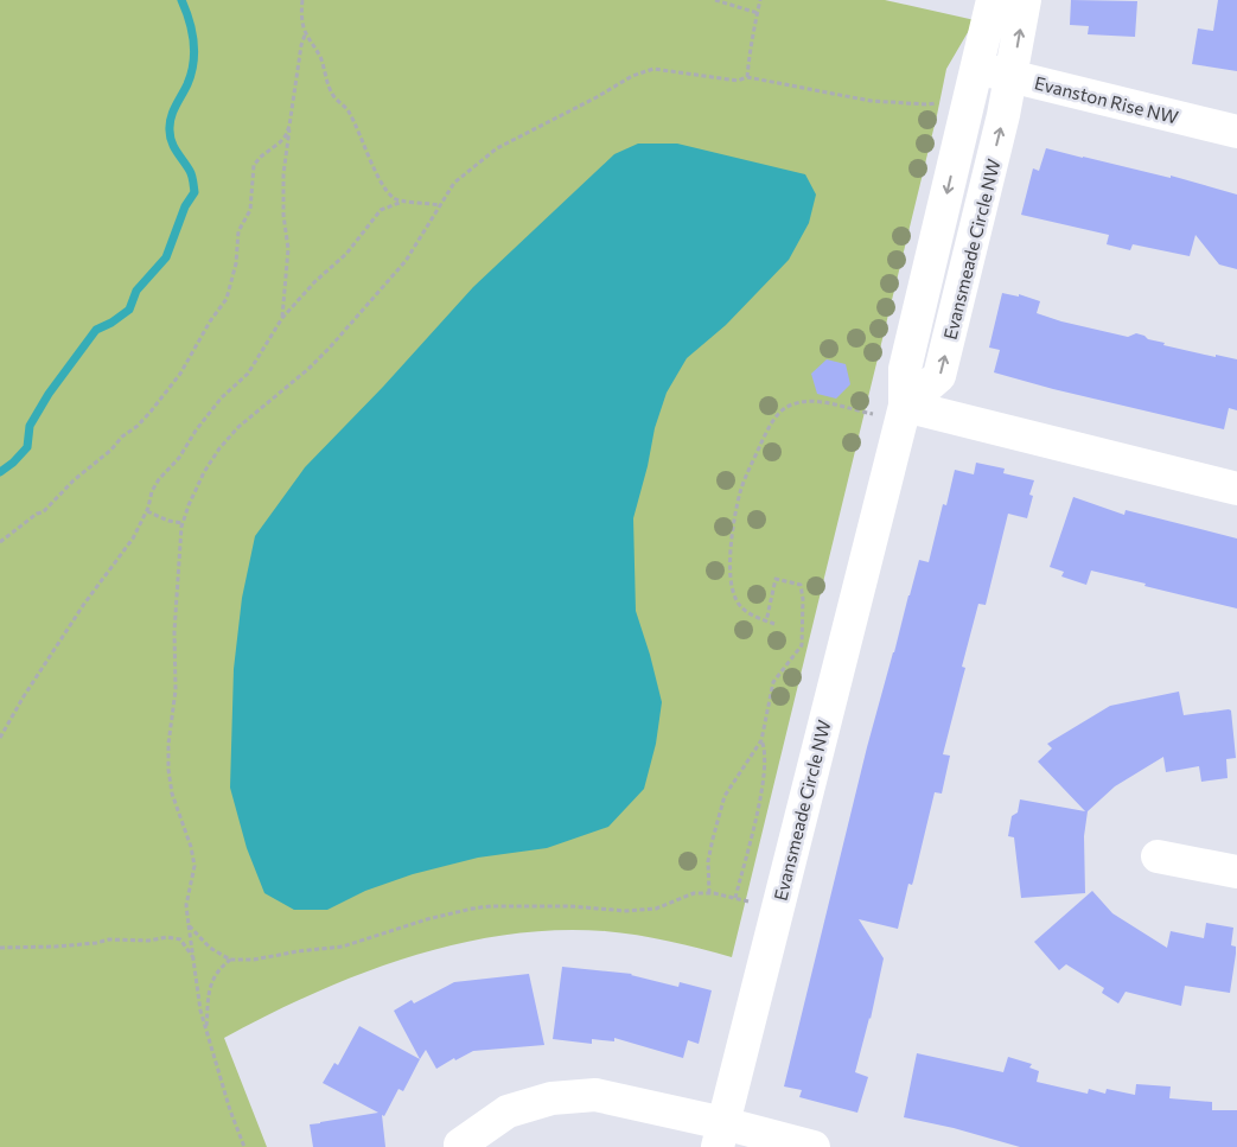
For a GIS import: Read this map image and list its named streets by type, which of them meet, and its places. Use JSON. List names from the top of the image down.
{
  "streets": {
    "street": ["Evanston Rise NW", "Evansmeade Circle NW"]
  },
  "crossings": [
    ["Evanston Rise NW", "Evansmeade Circle NW"]
  ]
}
